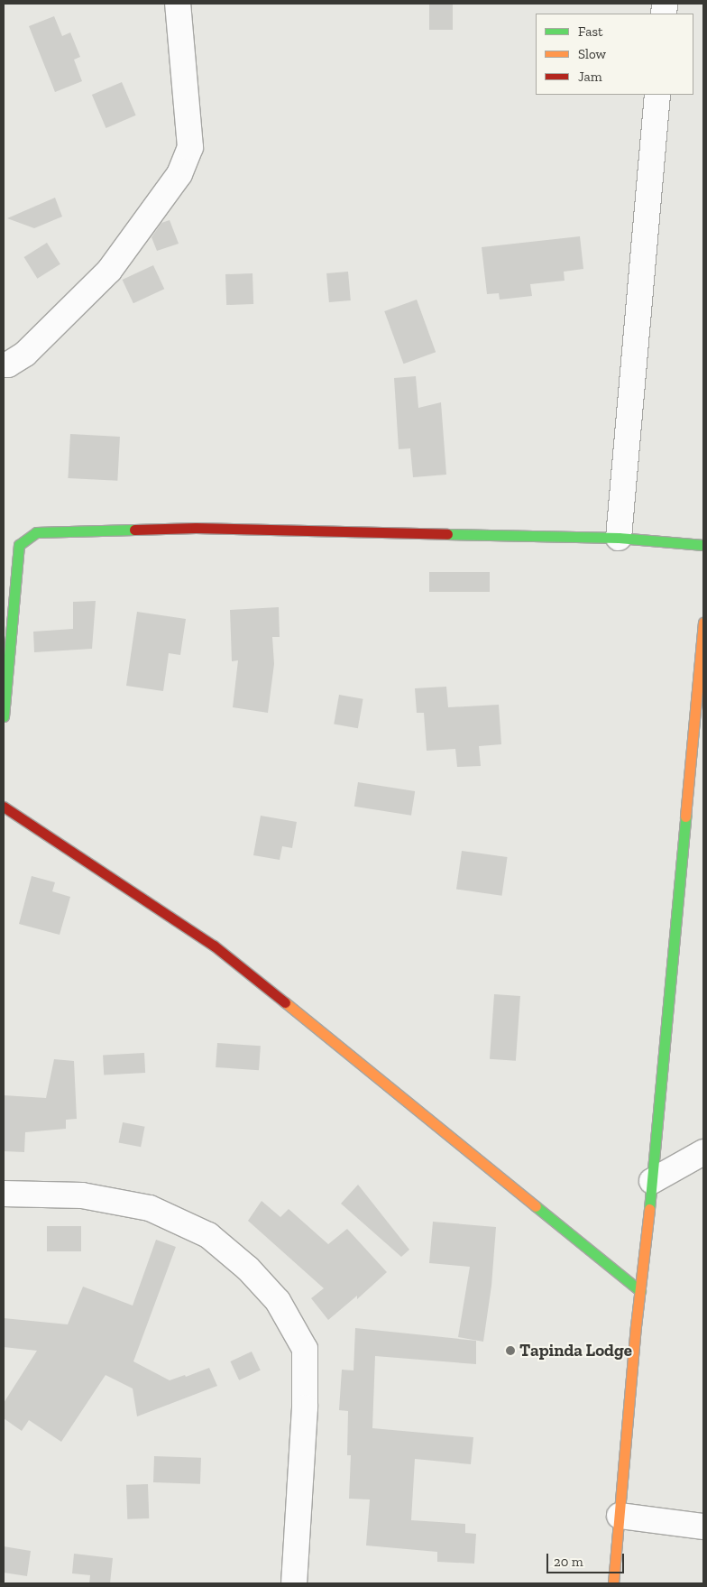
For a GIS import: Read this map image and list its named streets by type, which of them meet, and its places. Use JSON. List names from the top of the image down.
{
  "places": ["Tapinda Lodge"],
  "legend": ["Fast", "Slow", "Jam"],
  "scale_bar": "20 m"
}
